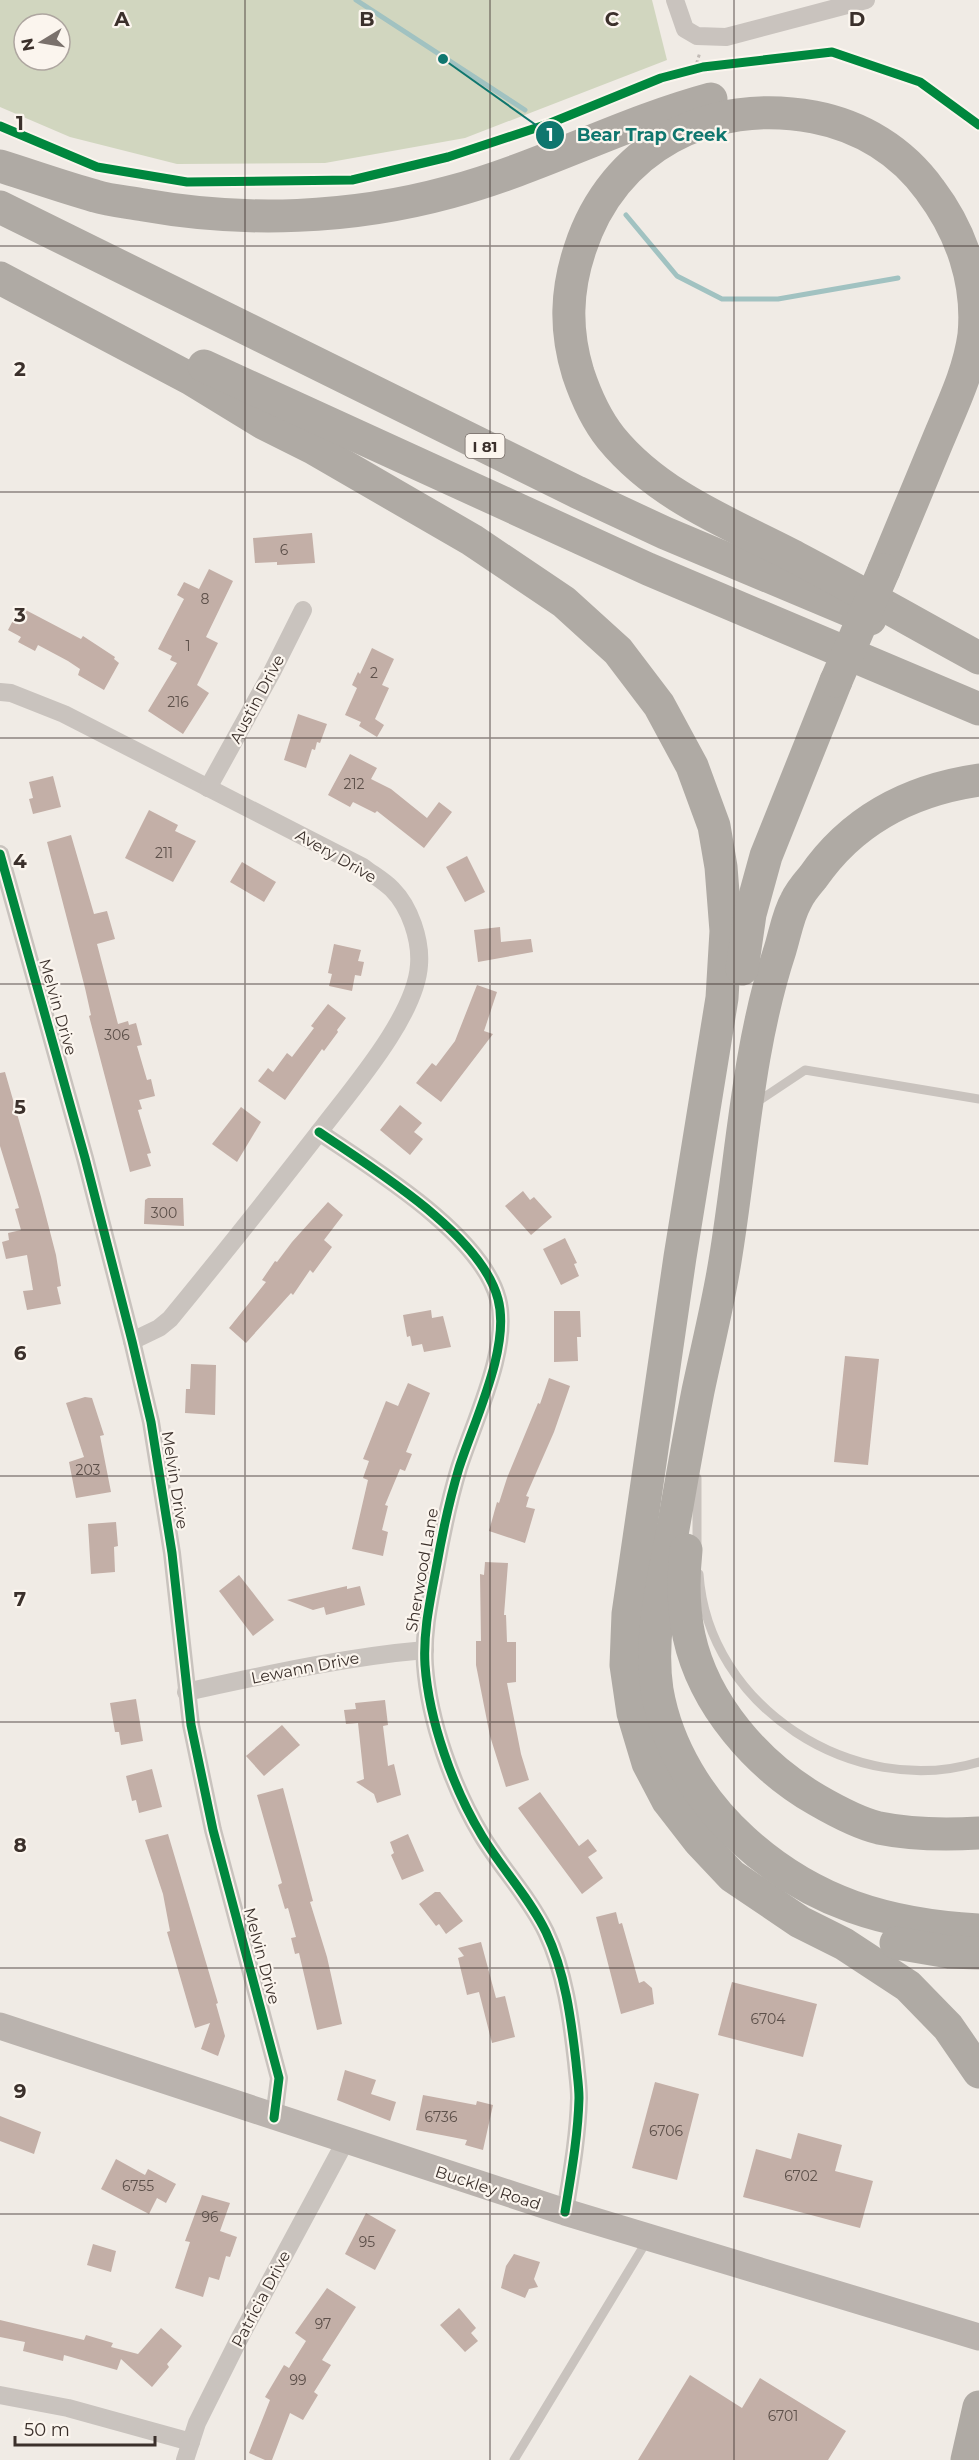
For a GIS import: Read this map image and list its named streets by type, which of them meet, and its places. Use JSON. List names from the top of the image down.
{
  "streets": {
    "highway": ["I 81"],
    "street": [
      "Austin Drive",
      "Avery Drive",
      "Melvin Drive",
      "Sherwood Lane",
      "Lewann Drive",
      "Buckley Road",
      "Patricia Drive"
    ]
  },
  "crossings": [
    ["Austin Drive", "Avery Drive"],
    ["Avery Drive", "Melvin Drive"],
    ["Avery Drive", "Sherwood Lane"],
    ["Melvin Drive", "Lewann Drive"],
    ["Melvin Drive", "Buckley Road"],
    ["Sherwood Lane", "Lewann Drive"],
    ["Sherwood Lane", "Buckley Road"],
    ["Buckley Road", "Patricia Drive"]
  ],
  "places": ["Bear Trap Creek"],
  "house_numbers": [
    "6",
    "8",
    "1",
    "2",
    "216",
    "212",
    "211",
    "306",
    "300",
    "203",
    "6704",
    "6736",
    "6706",
    "6702",
    "6755",
    "96",
    "95",
    "97",
    "99",
    "6701"
  ],
  "scale_bar": "50 m",
  "north": "left",
  "grid": {
    "columns": [
      "A",
      "B",
      "C",
      "D"
    ],
    "rows": [
      "1",
      "2",
      "3",
      "4",
      "5",
      "6",
      "7",
      "8",
      "9"
    ]
  }
}
